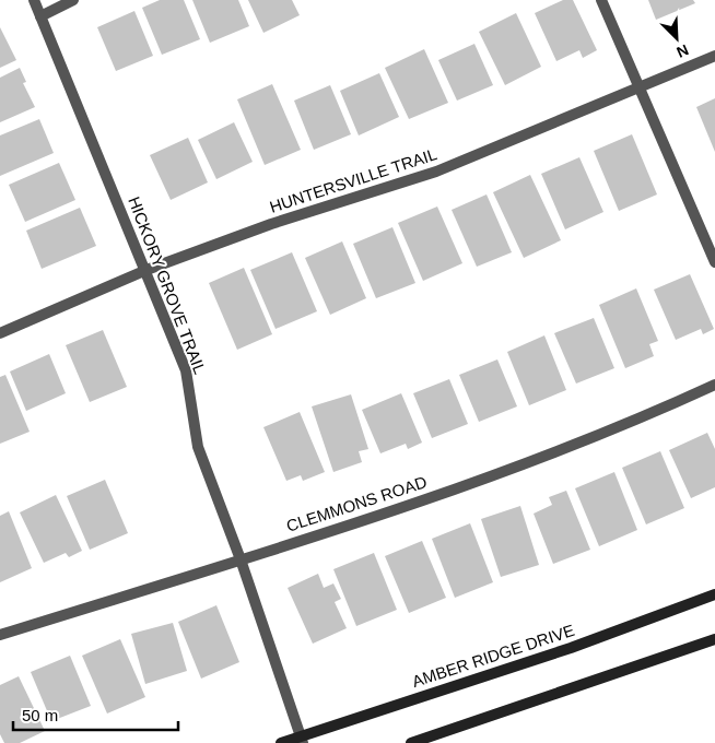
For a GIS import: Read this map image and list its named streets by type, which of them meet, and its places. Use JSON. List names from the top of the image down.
{
  "streets": {
    "street": [
      "HUNTERSVILLE TRAIL",
      "HICKORY GROVE TRAIL",
      "CLEMMONS ROAD",
      "AMBER RIDGE DRIVE"
    ]
  },
  "crossings": [
    ["HUNTERSVILLE TRAIL", "HICKORY GROVE TRAIL"],
    ["HICKORY GROVE TRAIL", "CLEMMONS ROAD"],
    ["HICKORY GROVE TRAIL", "AMBER RIDGE DRIVE"]
  ],
  "scale_bar": "50 m",
  "north": "bottom right"
}
